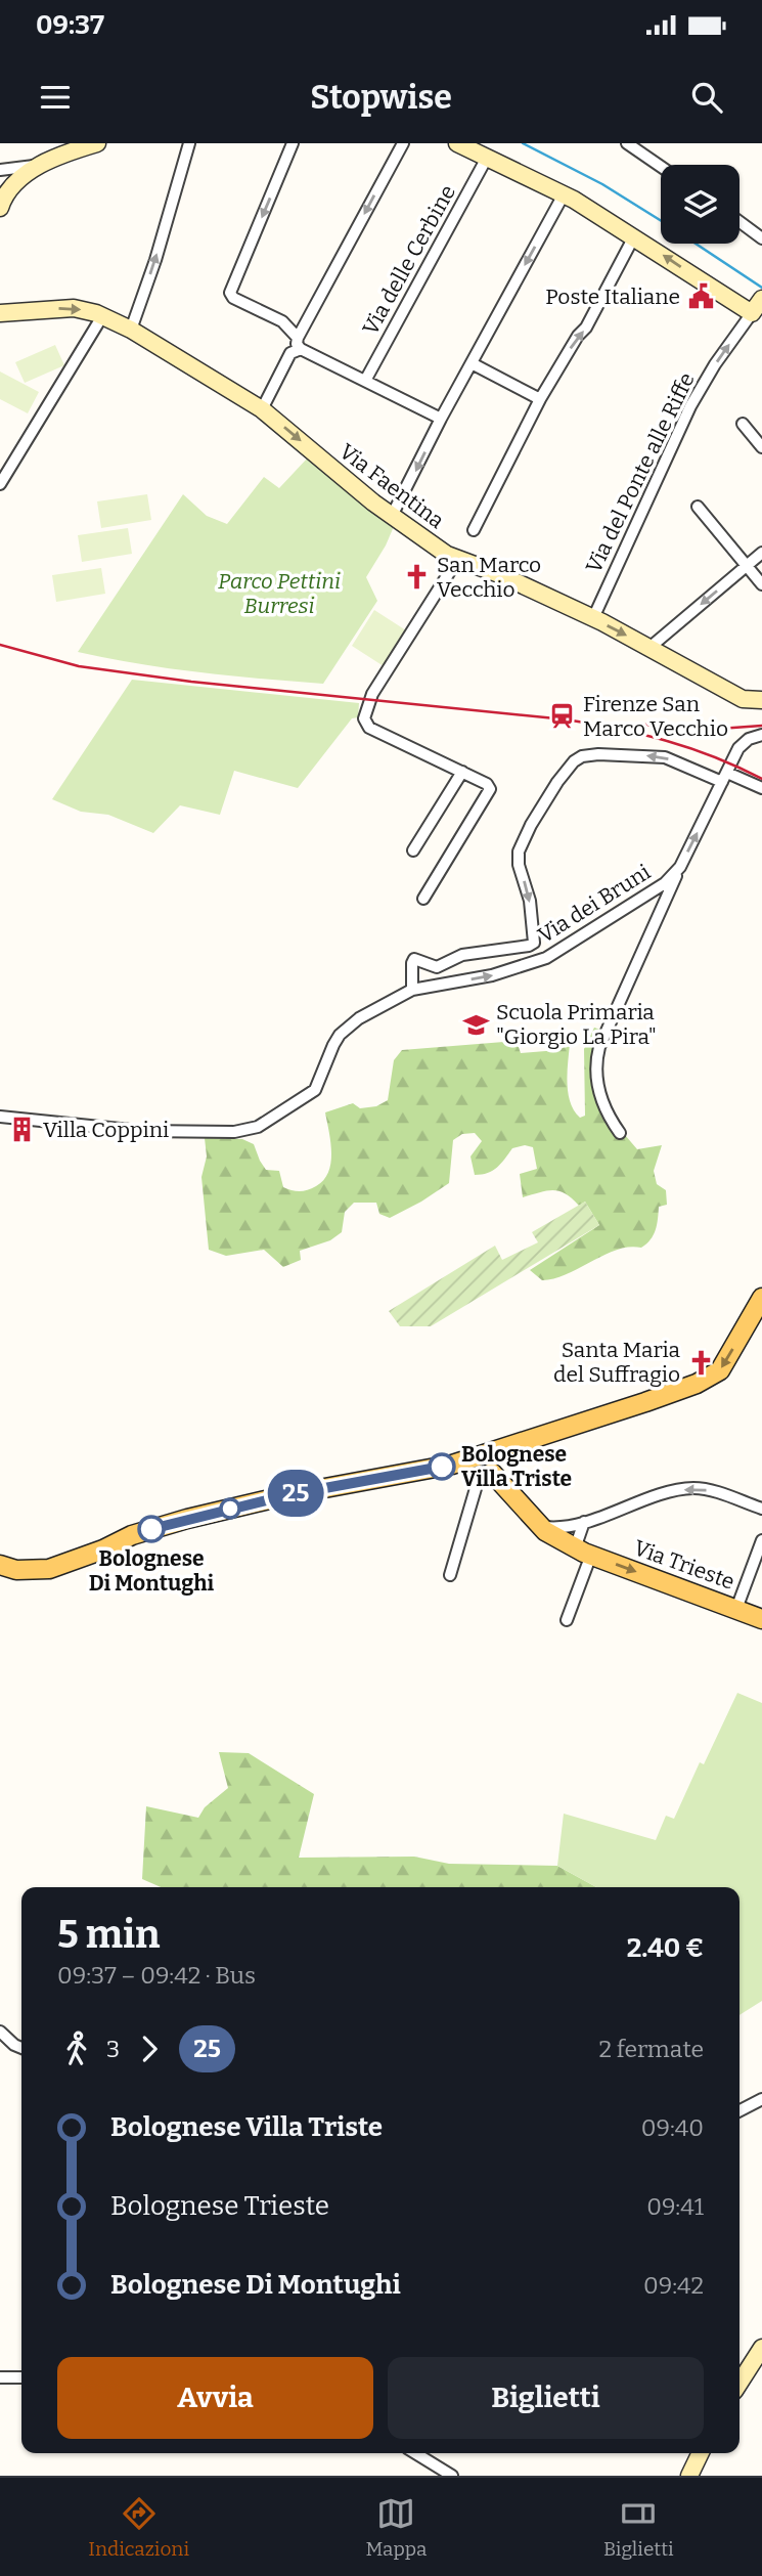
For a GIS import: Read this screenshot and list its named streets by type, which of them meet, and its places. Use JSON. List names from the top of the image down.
{
  "streets": {
    "main road": ["Via Trieste"],
    "street": [
      "Via delle Cerbine",
      "Via del Ponte alle Riffe",
      "Via Faentina",
      "Via dei Bruni"
    ]
  },
  "crossings": [
    ["Via del Ponte alle Riffe", "Via Faentina"]
  ],
  "one_way": ["Via del Ponte alle Riffe", "Via Trieste"],
  "parks": ["Parco Pettini Burresi"],
  "places": {
    "public building": ["Poste Italiane"],
    "church": ["San Marco Vecchio", "Santa Maria del Suffragio"],
    "station": ["Firenze San Marco Vecchio"],
    "school or university": ["Scuola Primaria \"Giorgio La Pira\""],
    "building": ["Villa Coppini"],
    "other": ["Bolognese Villa Triste", "Bolognese Di Montughi"]
  },
  "lines": ["bus line 25"],
  "page": {
    "status": "09:37",
    "header": "Stopwise",
    "on_map": "25",
    "heading": ["5 min", "09:37 – 09:42 · Bus", "2.40 €"],
    "legs": ["3", "25", "2 fermate"],
    "list": [
      {
        "name": "Bolognese Villa Triste",
        "value": "09:40"
      },
      {
        "name": "Bolognese Trieste",
        "value": "09:41"
      },
      {
        "name": "Bolognese Di Montughi",
        "value": "09:42"
      }
    ],
    "buttons": ["Avvia", "Biglietti"],
    "tabs": ["Indicazioni", "Mappa", "Biglietti"]
  }
}
